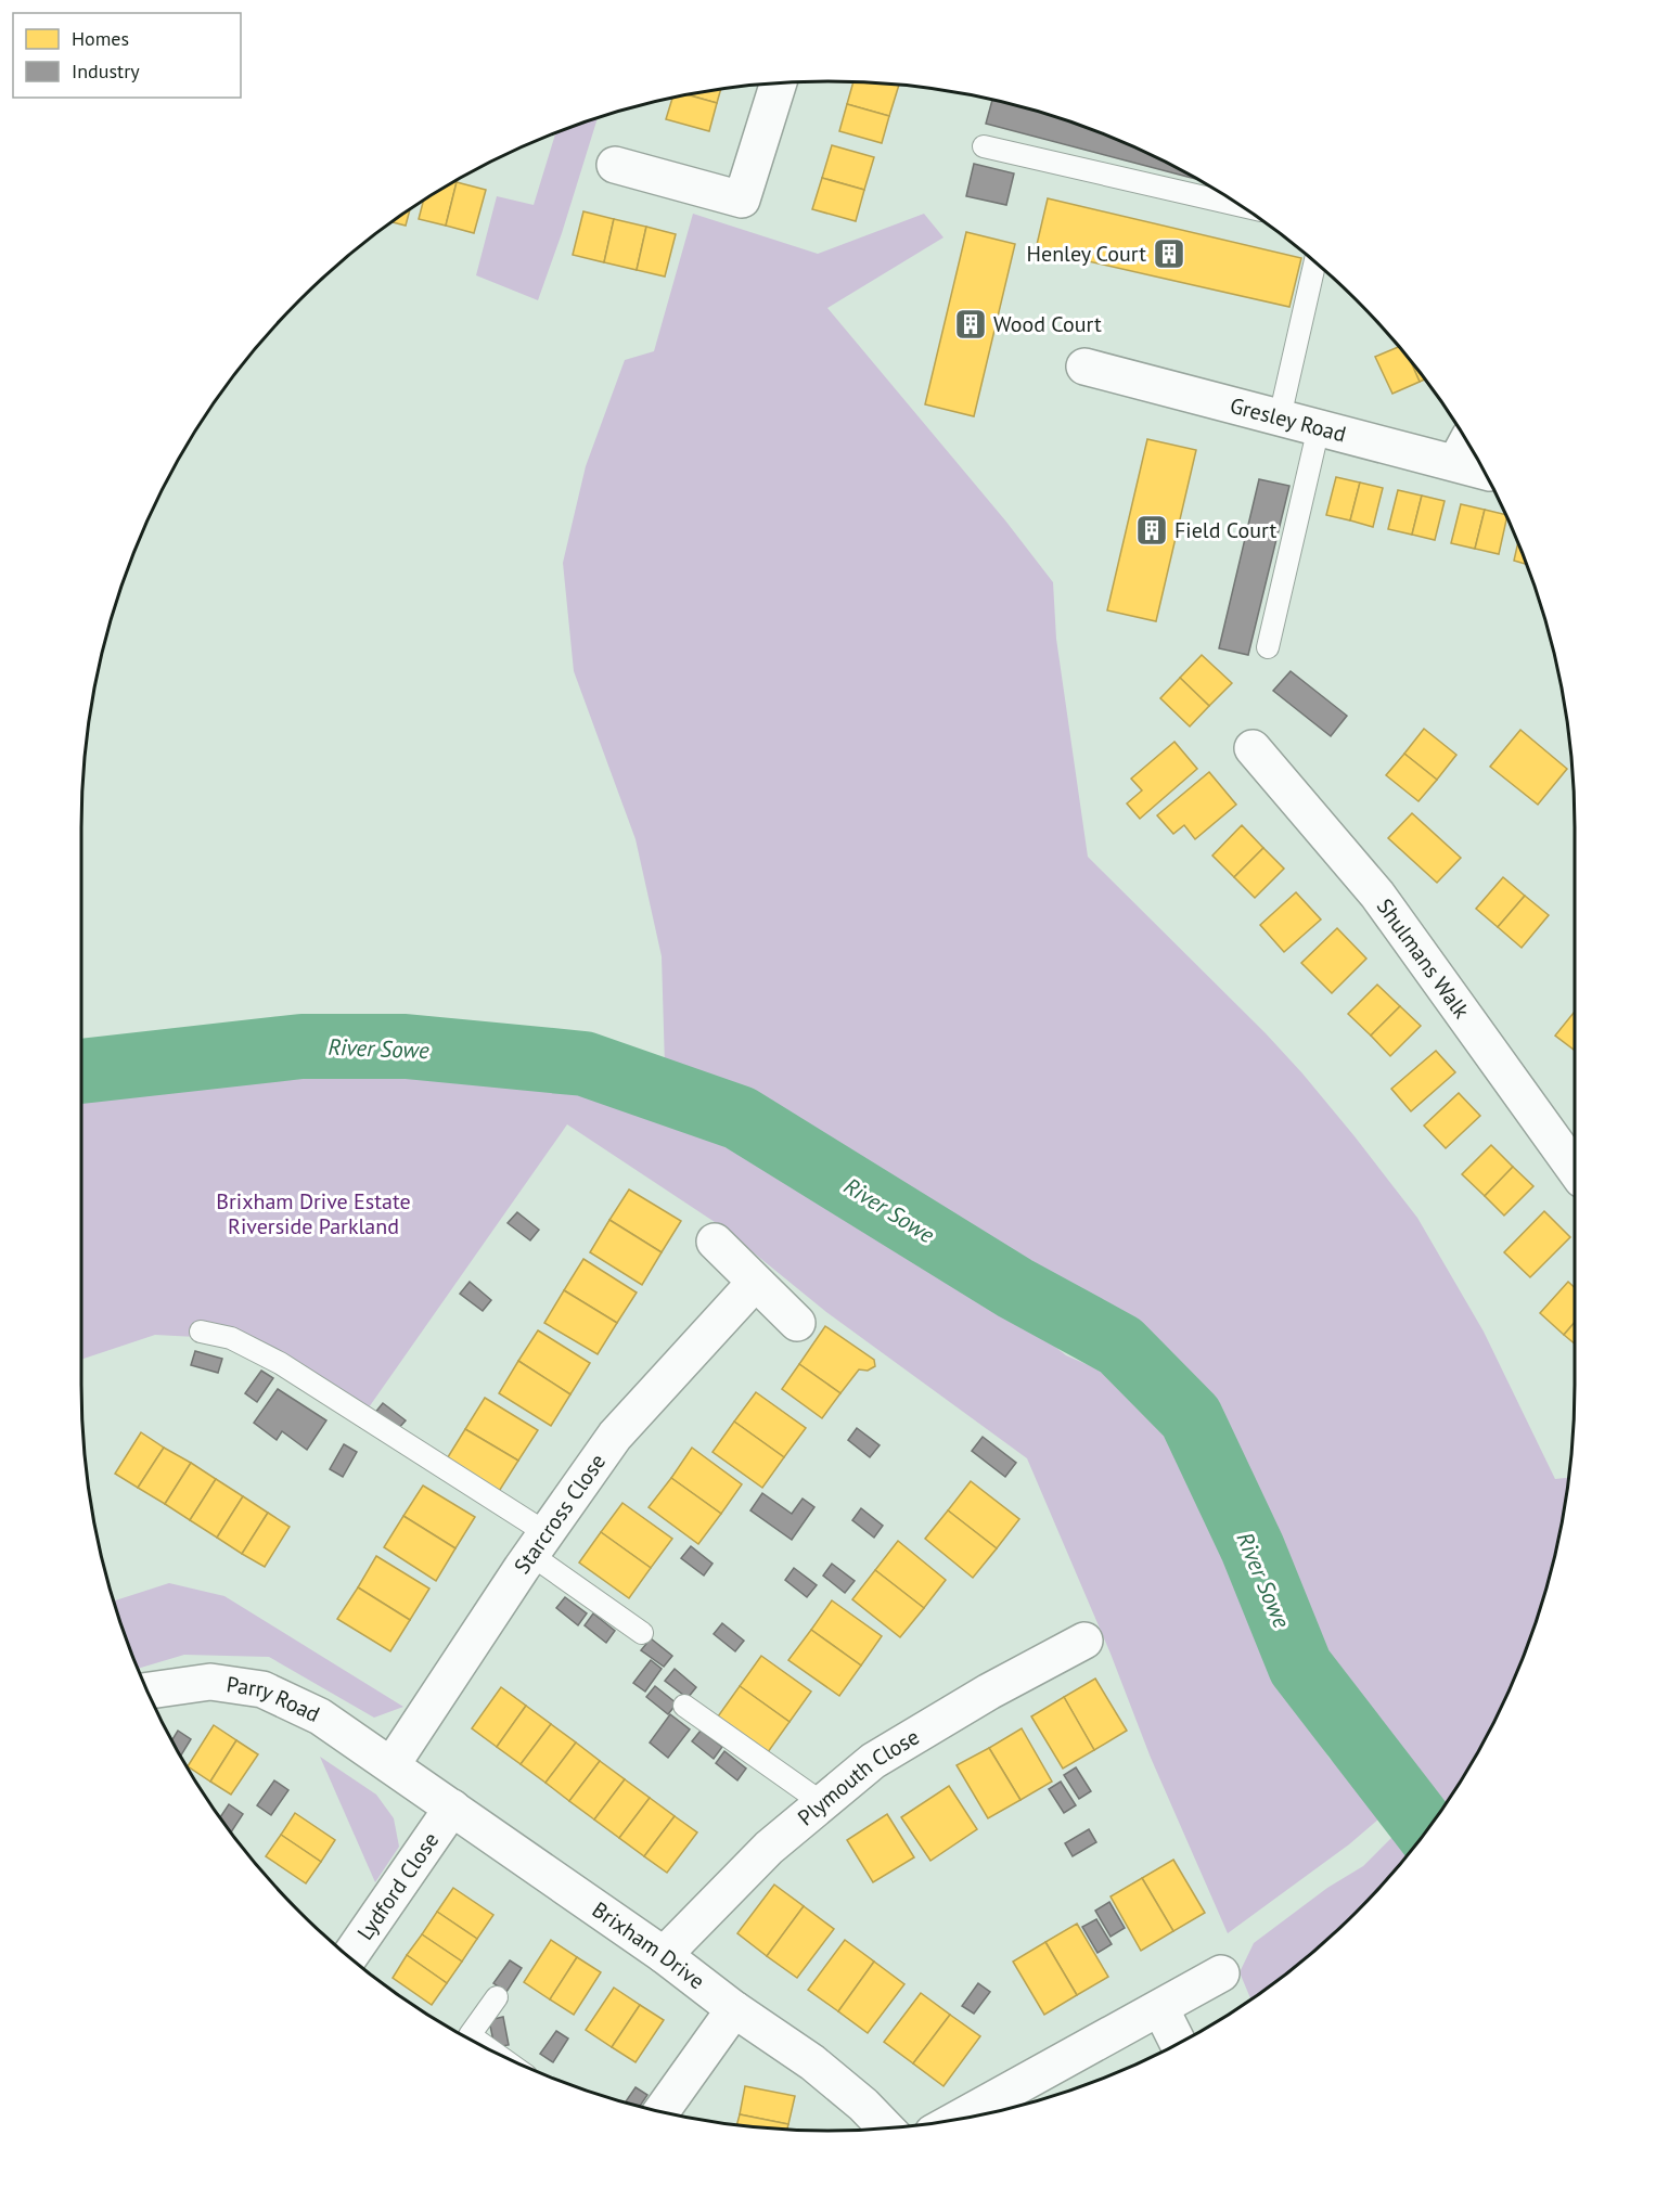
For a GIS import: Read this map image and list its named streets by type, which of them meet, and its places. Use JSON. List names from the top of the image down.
{
  "streets": {
    "street": [
      "Gresley Road",
      "Shulmans Walk",
      "Starcross Close",
      "Parry Road",
      "Plymouth Close",
      "Lydford Close",
      "Brixham Drive"
    ]
  },
  "crossings": [
    ["Starcross Close", "Parry Road"],
    ["Starcross Close", "Brixham Drive"],
    ["Parry Road", "Brixham Drive"],
    ["Plymouth Close", "Brixham Drive"],
    ["Lydford Close", "Brixham Drive"]
  ],
  "water": ["River Sowe"],
  "parks": ["Brixham Drive Estate Riverside Parkland"],
  "places": {
    "building": ["Henley Court", "Wood Court", "Field Court"]
  },
  "legend": ["Homes", "Industry"]
}
